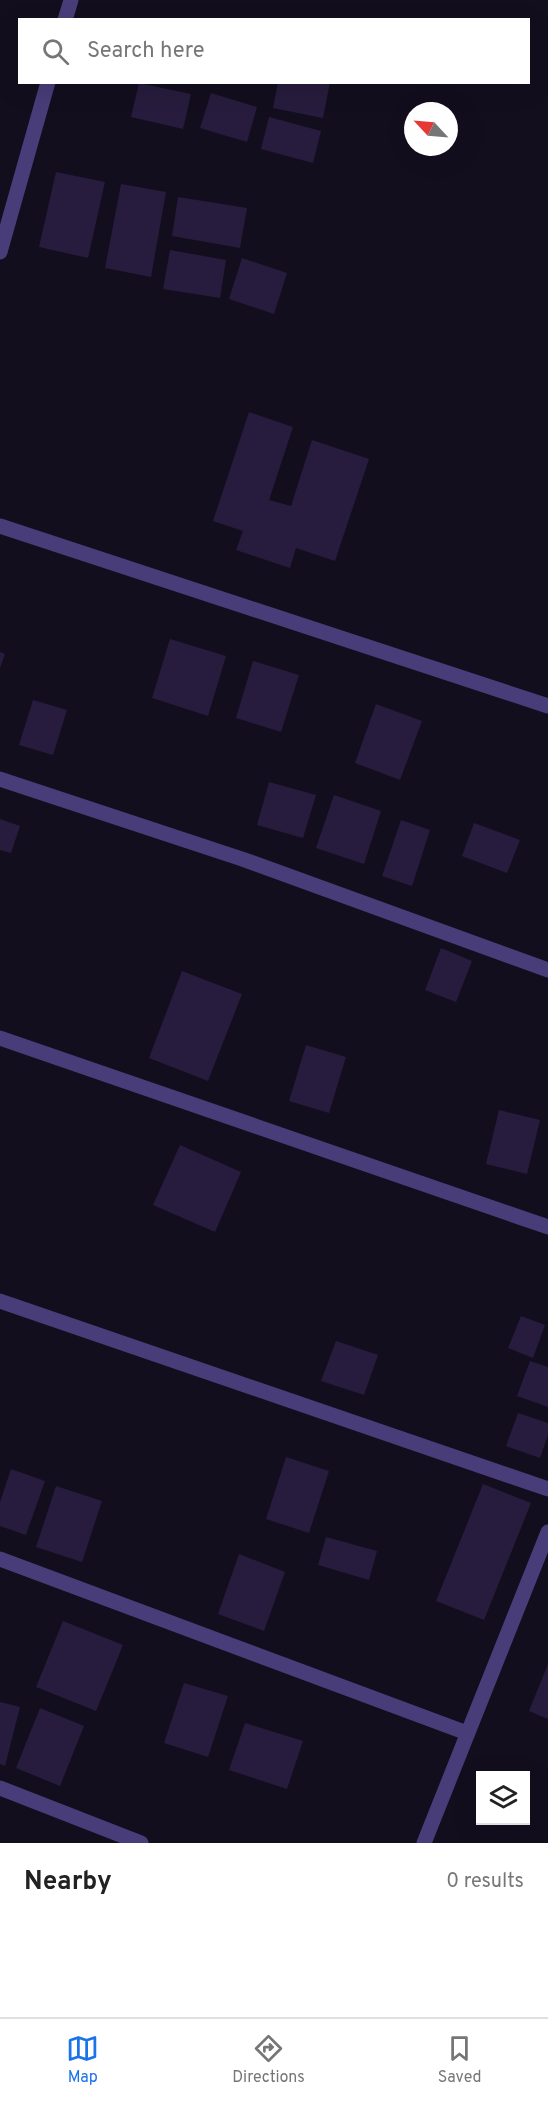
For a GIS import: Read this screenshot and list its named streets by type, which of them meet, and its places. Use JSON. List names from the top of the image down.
{
  "north": "top left",
  "page": {
    "search": "Search here",
    "heading": ["Nearby", "0 results"],
    "nav": ["Map", "Directions", "Saved"]
  }
}
